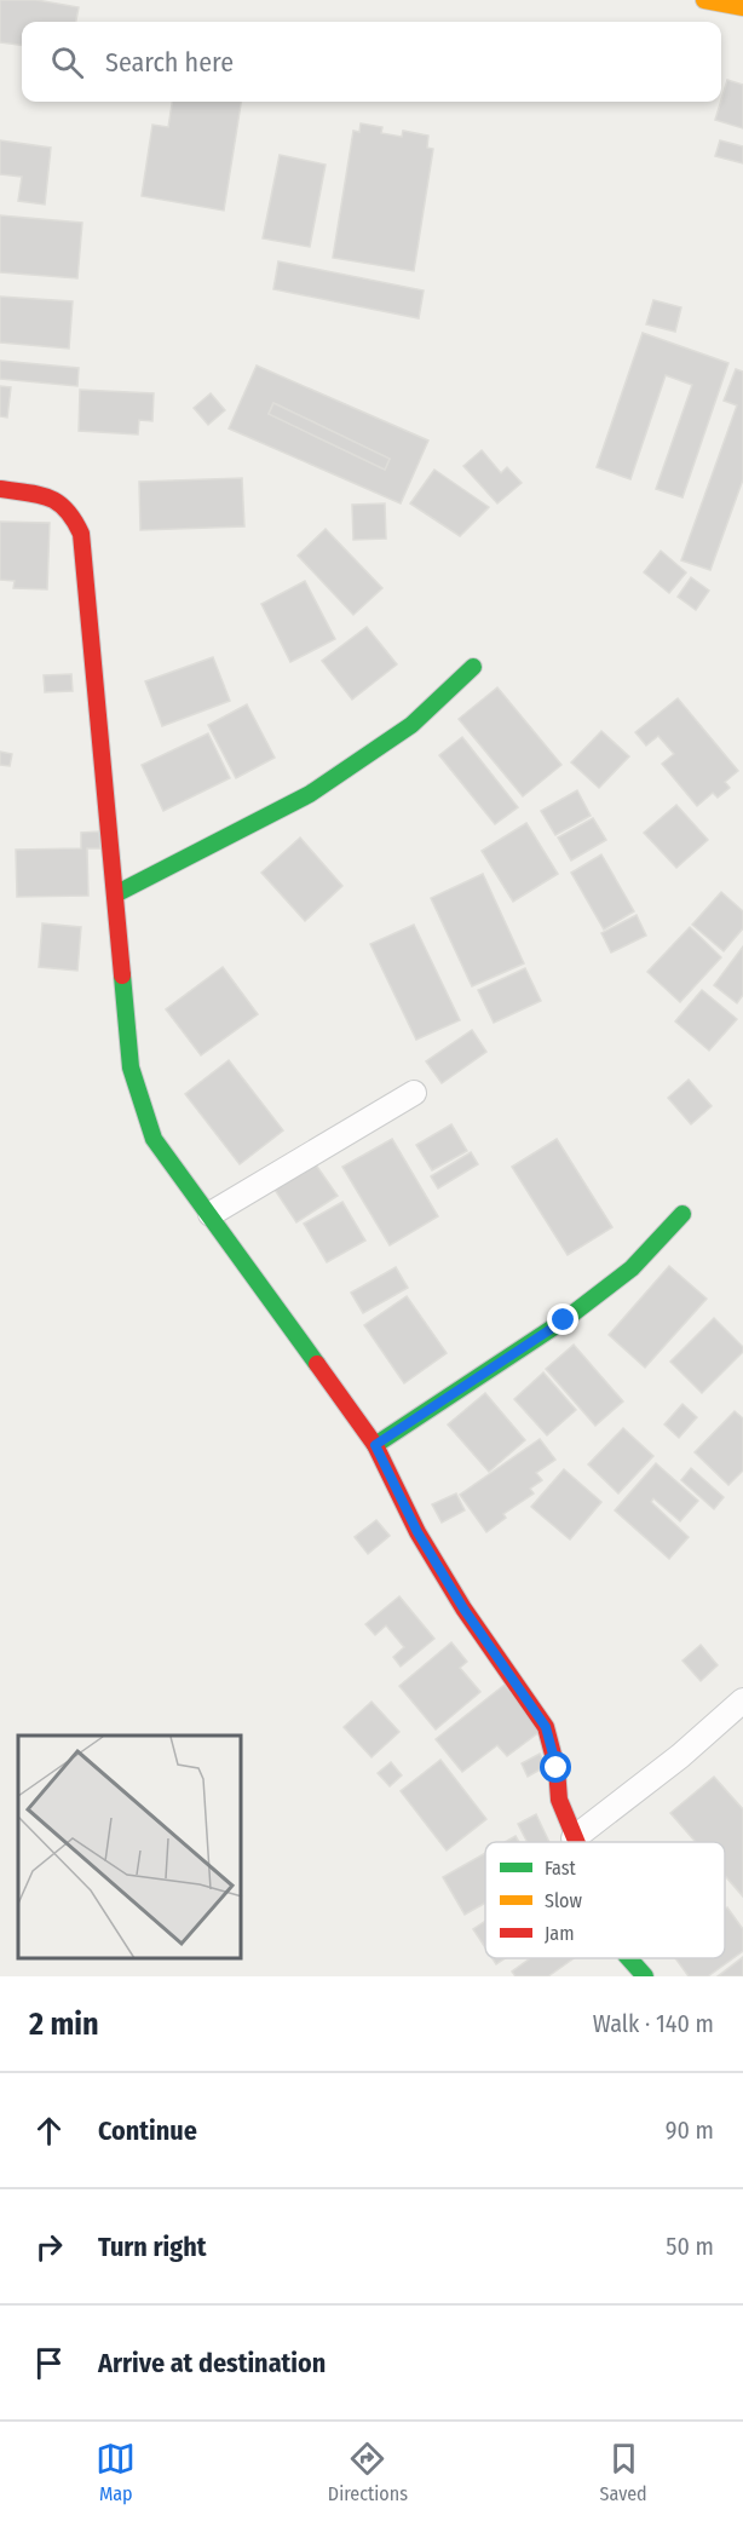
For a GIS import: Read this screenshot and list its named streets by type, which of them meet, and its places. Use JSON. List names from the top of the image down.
{
  "legend": ["Fast", "Slow", "Jam"],
  "page": {
    "search": "Search here",
    "heading": ["2 min", "Walk · 140 m"],
    "list": [
      ["Continue", "90 m"],
      ["Turn right", "50 m"],
      "Arrive at destination"
    ],
    "nav": ["Map", "Directions", "Saved"]
  }
}
